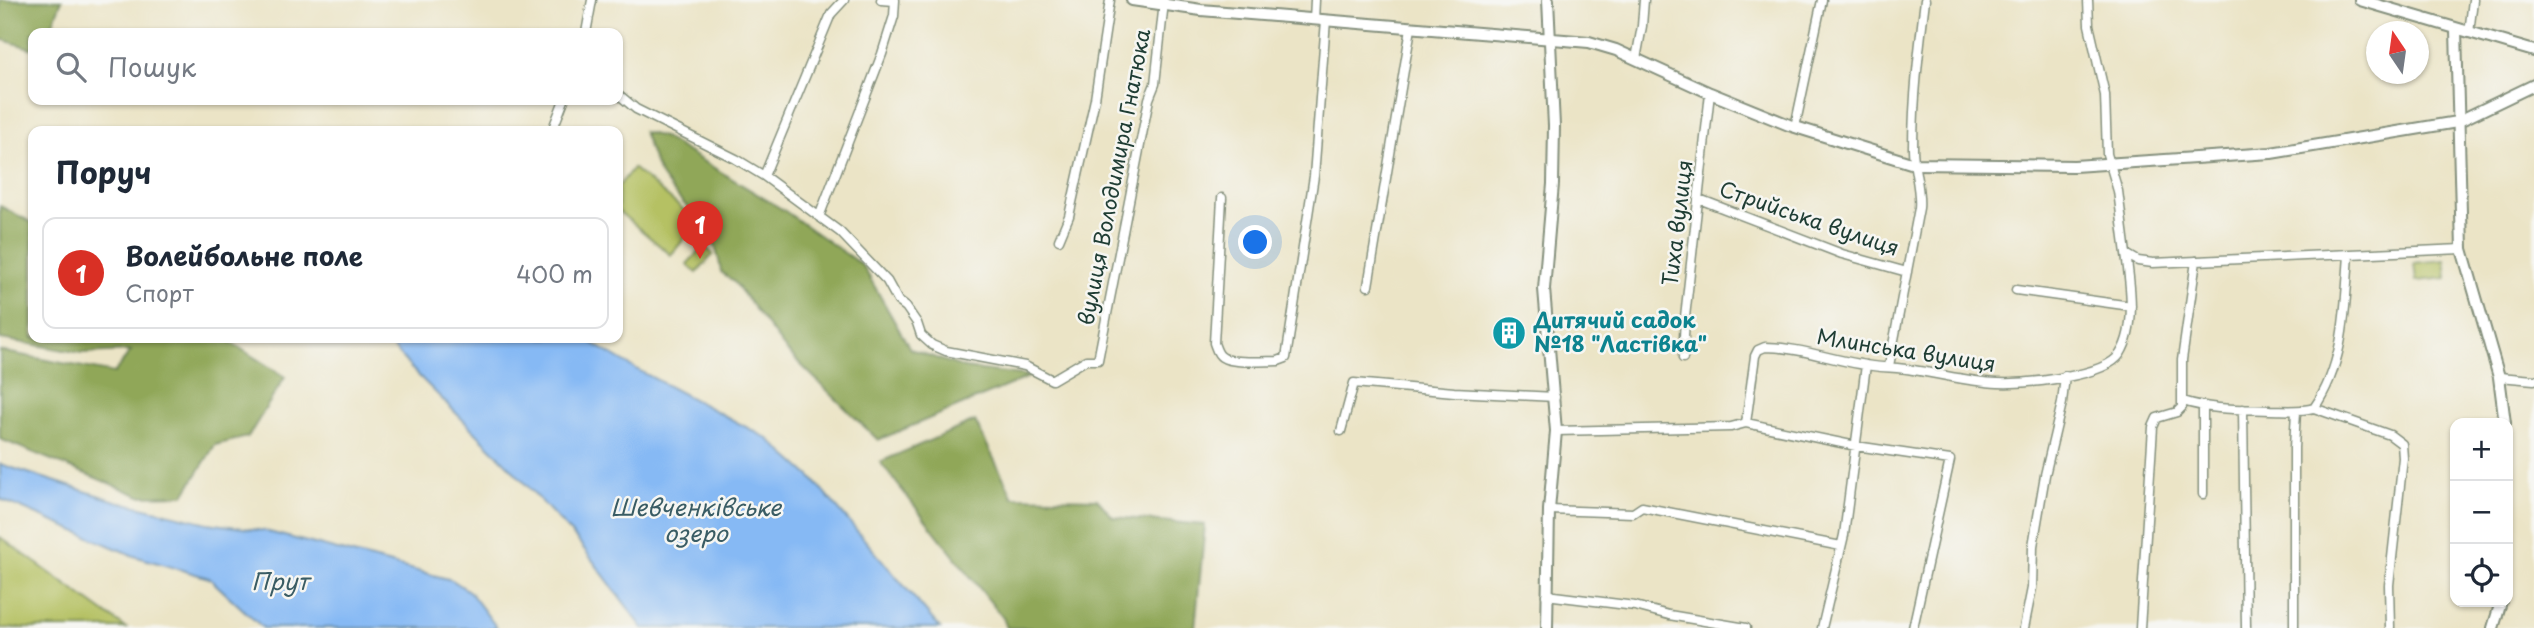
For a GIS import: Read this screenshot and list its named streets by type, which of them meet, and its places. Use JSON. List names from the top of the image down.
{
  "streets": {
    "street": [
      "вулиця Володимира Гнатюка",
      "Стрийська вулиця",
      "Тиха вулиця",
      "Млинська вулиця"
    ]
  },
  "crossings": [
    ["Стрийська вулиця", "Тиха вулиця"]
  ],
  "water": ["Шевченківське озеро", "Прут"],
  "places": {
    "building": ["Дитячий садок №18 \"Ластівка\""]
  },
  "north": "top",
  "page": {
    "search": "Пошук",
    "heading": "Поруч",
    "pins": "1",
    "list": [
      {
        "mark": "1",
        "name": "Волейбольне поле",
        "note": "Спорт",
        "value": "400 m"
      }
    ],
    "map_buttons": ["+", "−"]
  }
}
